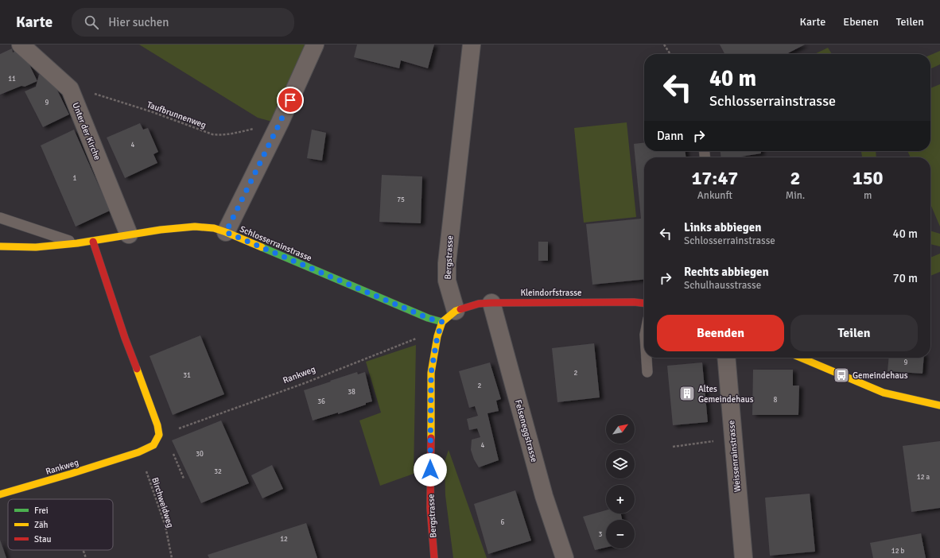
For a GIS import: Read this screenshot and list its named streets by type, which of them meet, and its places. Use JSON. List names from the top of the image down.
{
  "streets": {
    "street": [
      "Unter der Kirche",
      "Schlosserrainstrasse",
      "Bergstrasse",
      "Kleindorfstrasse",
      "Rankweg",
      "Felseneggstrasse",
      "Weissenrainstrasse"
    ],
    "path": ["Taufbrunnenweg", "Birchweidweg"]
  },
  "crossings": [
    ["Taufbrunnenweg", "Unter der Kirche"],
    ["Unter der Kirche", "Schlosserrainstrasse"],
    ["Schlosserrainstrasse", "Bergstrasse"],
    ["Schlosserrainstrasse", "Rankweg"],
    ["Bergstrasse", "Kleindorfstrasse"],
    ["Bergstrasse", "Rankweg"],
    ["Kleindorfstrasse", "Felseneggstrasse"],
    ["Rankweg", "Birchweidweg"]
  ],
  "places": {
    "bus stop": ["Gemeindehaus"],
    "building": ["Altes Gemeindehaus"]
  },
  "house_numbers": [
    "11",
    "9",
    "4",
    "1",
    "75",
    "9",
    "2",
    "31",
    "2",
    "38",
    "8",
    "36",
    "4",
    "30",
    "32",
    "12 a",
    "6",
    "3",
    "12",
    "12 b"
  ],
  "legend": ["Frei", "Zäh", "Stau"],
  "north": "top right",
  "page": {
    "header": "Karte",
    "search": "Hier suchen",
    "nav": ["Karte", "Ebenen", "Teilen"],
    "turn": ["40 m", "Schlosserrainstrasse"],
    "then": "Dann",
    "eta": [
      "17:47",
      "Ankunft",
      "2",
      "Min.",
      "150",
      "m"
    ],
    "list": [
      {
        "name": "Links abbiegen",
        "note": "Schlosserrainstrasse",
        "value": "40 m"
      },
      {
        "name": "Rechts abbiegen",
        "note": "Schulhausstrasse",
        "value": "70 m"
      }
    ],
    "buttons": ["Beenden", "Teilen"],
    "map_buttons": ["+", "−"]
  }
}
